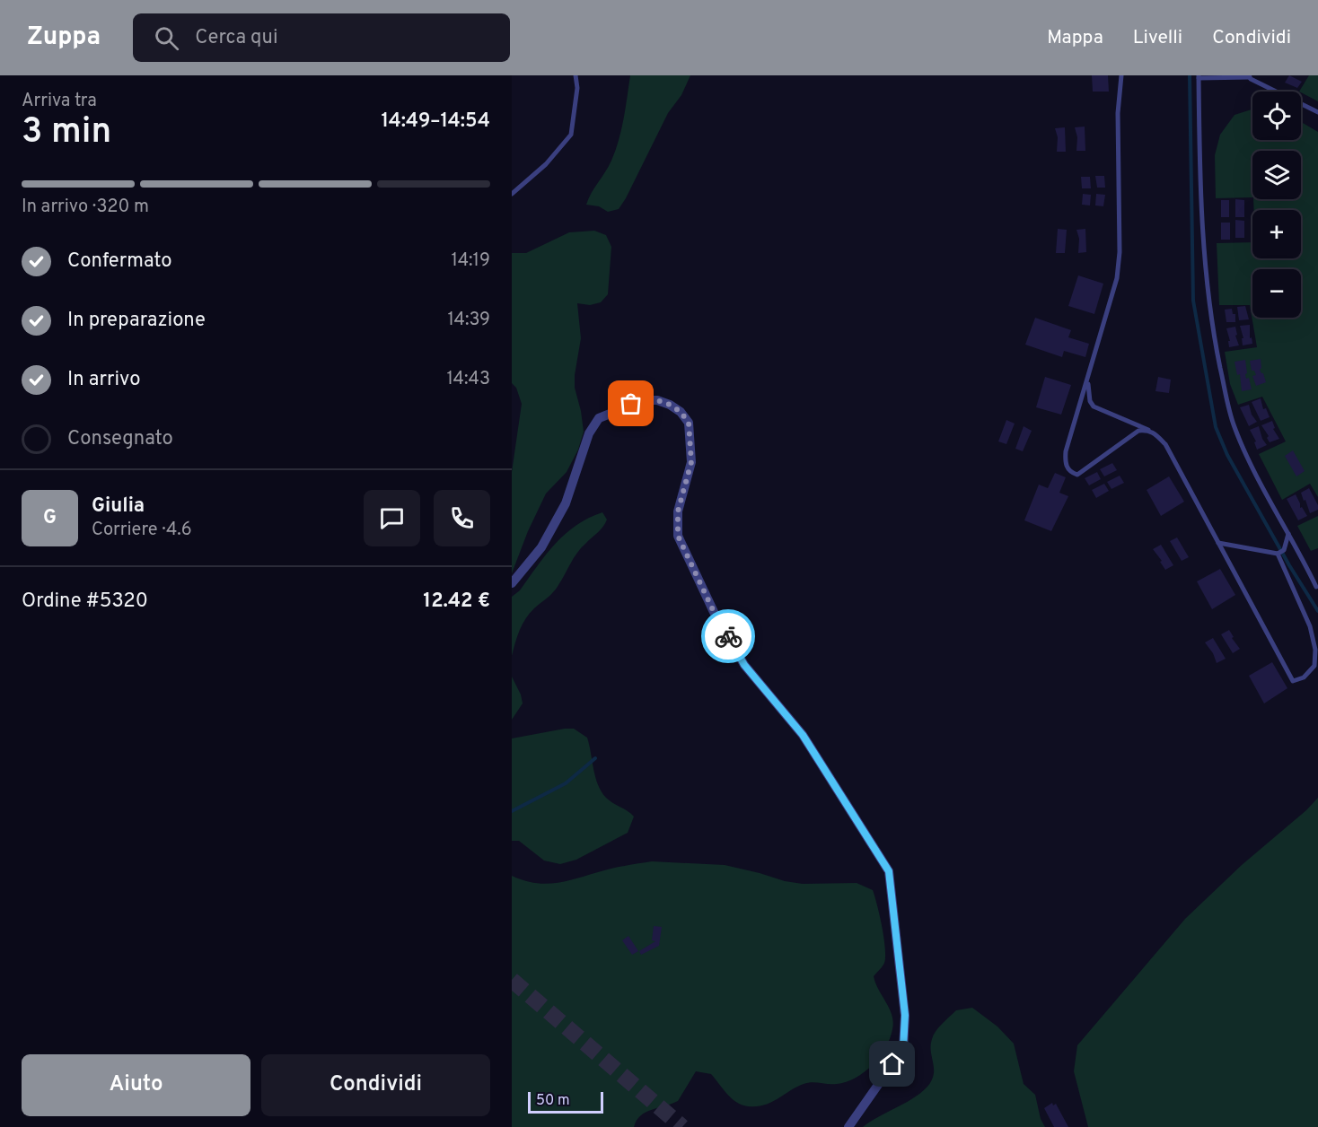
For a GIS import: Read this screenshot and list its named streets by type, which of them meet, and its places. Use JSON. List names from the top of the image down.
{
  "scale_bar": "50 m",
  "page": {
    "header": "Zuppa",
    "search": "Cerca qui",
    "nav": ["Mappa", "Livelli", "Condividi"],
    "heading": ["3 min", "Arriva tra", "14:49–14:54"],
    "panel": [
      "Giulia",
      "Corriere · 4.6",
      "Ordine #5320",
      "12.42 €"
    ],
    "map_buttons": ["+", "−"],
    "bar": "In arrivo · 320 m",
    "list": [
      ["Confermato", "14:19"],
      ["In preparazione", "14:39"],
      ["In arrivo", "14:43"],
      "Consegnato"
    ],
    "round": "G",
    "buttons": ["Aiuto", "Condividi"],
    "scale": "50 m"
  }
}
